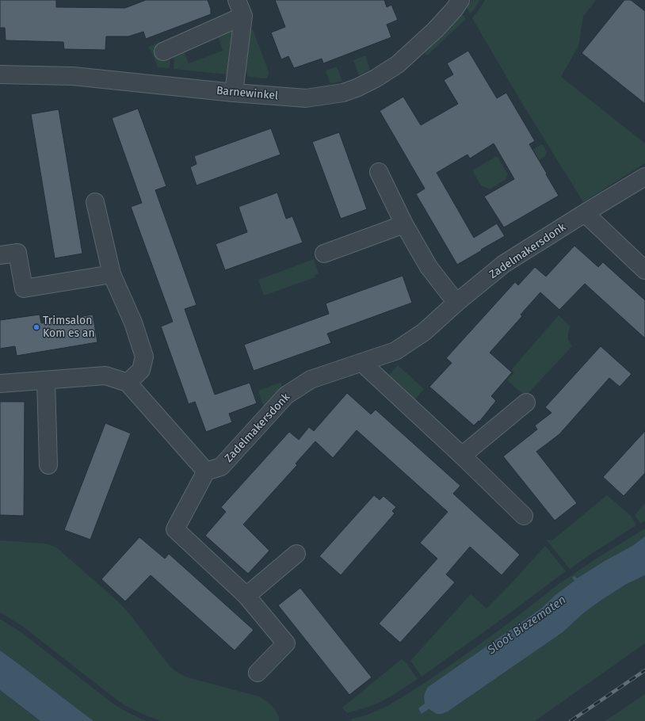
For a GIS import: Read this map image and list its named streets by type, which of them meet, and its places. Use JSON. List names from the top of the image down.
{
  "streets": {
    "street": ["Barnewinkel", "Zadelmakersdonk"]
  },
  "water": ["Sloot Biezematen"],
  "places": ["Trimsalon Kom es an"]
}
